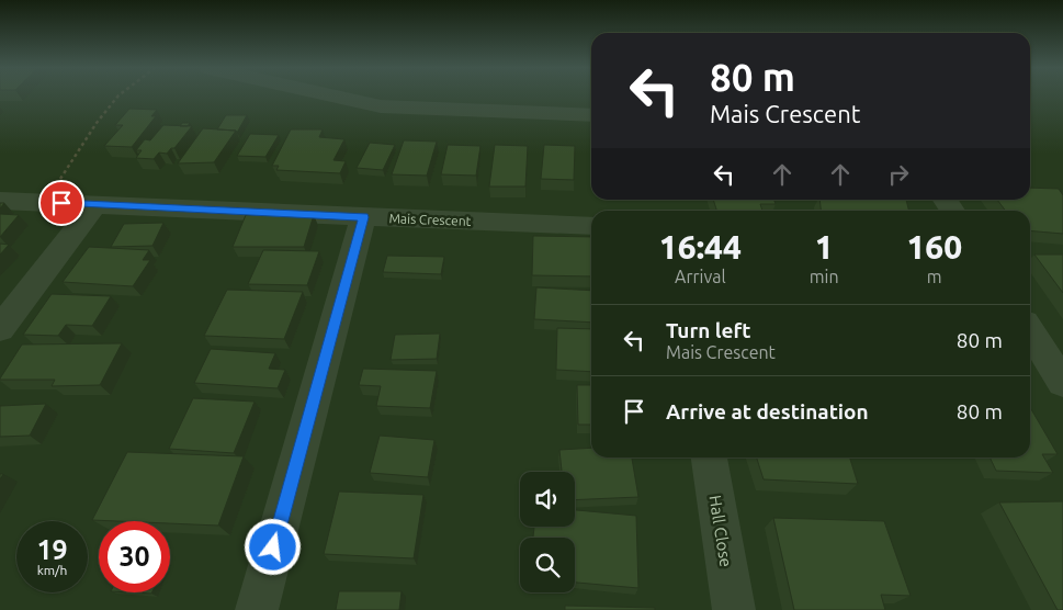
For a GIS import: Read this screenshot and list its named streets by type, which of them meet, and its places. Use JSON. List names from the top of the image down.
{
  "streets": {
    "street": ["Mais Crescent", "Hall Close"]
  },
  "page": {
    "turn": ["80 m", "Mais Crescent"],
    "eta": [
      "16:44",
      "Arrival",
      "1",
      "min",
      "160",
      "m"
    ],
    "list": [
      {
        "name": "Turn left",
        "note": "Mais Crescent",
        "value": "80 m"
      },
      {
        "name": "Arrive at destination",
        "value": "80 m"
      }
    ],
    "speed": "19 km/h",
    "limit": "30"
  }
}
